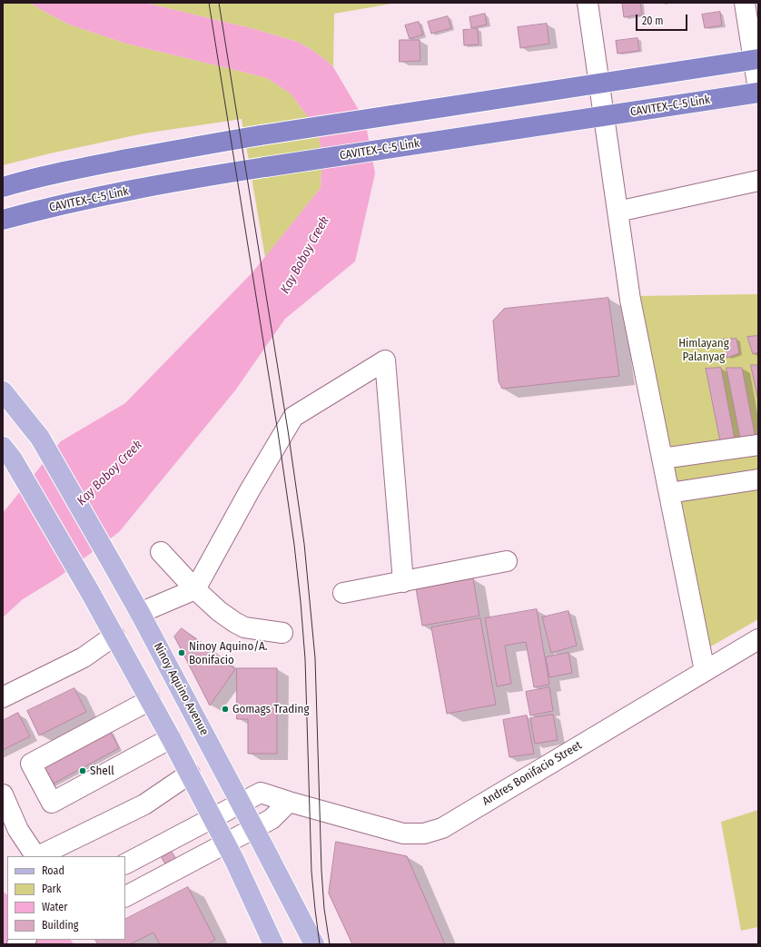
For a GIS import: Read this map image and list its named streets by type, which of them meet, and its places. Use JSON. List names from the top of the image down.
{
  "streets": {
    "highway": ["CAVITEX–C-5 Link"],
    "main road": ["Ninoy Aquino Avenue"],
    "street": ["Andres Bonifacio Street"]
  },
  "crossings": [
    ["Ninoy Aquino Avenue", "Andres Bonifacio Street"]
  ],
  "water": ["Kay Boboy Creek"],
  "parks": ["Himlayang Palanyag"],
  "places": ["Ninoy Aquino/A. Bonifacio", "Gomags Trading", "Shell"],
  "legend": [
    "Road",
    "Park",
    "Water",
    "Building"
  ],
  "scale_bar": "20 m"
}
